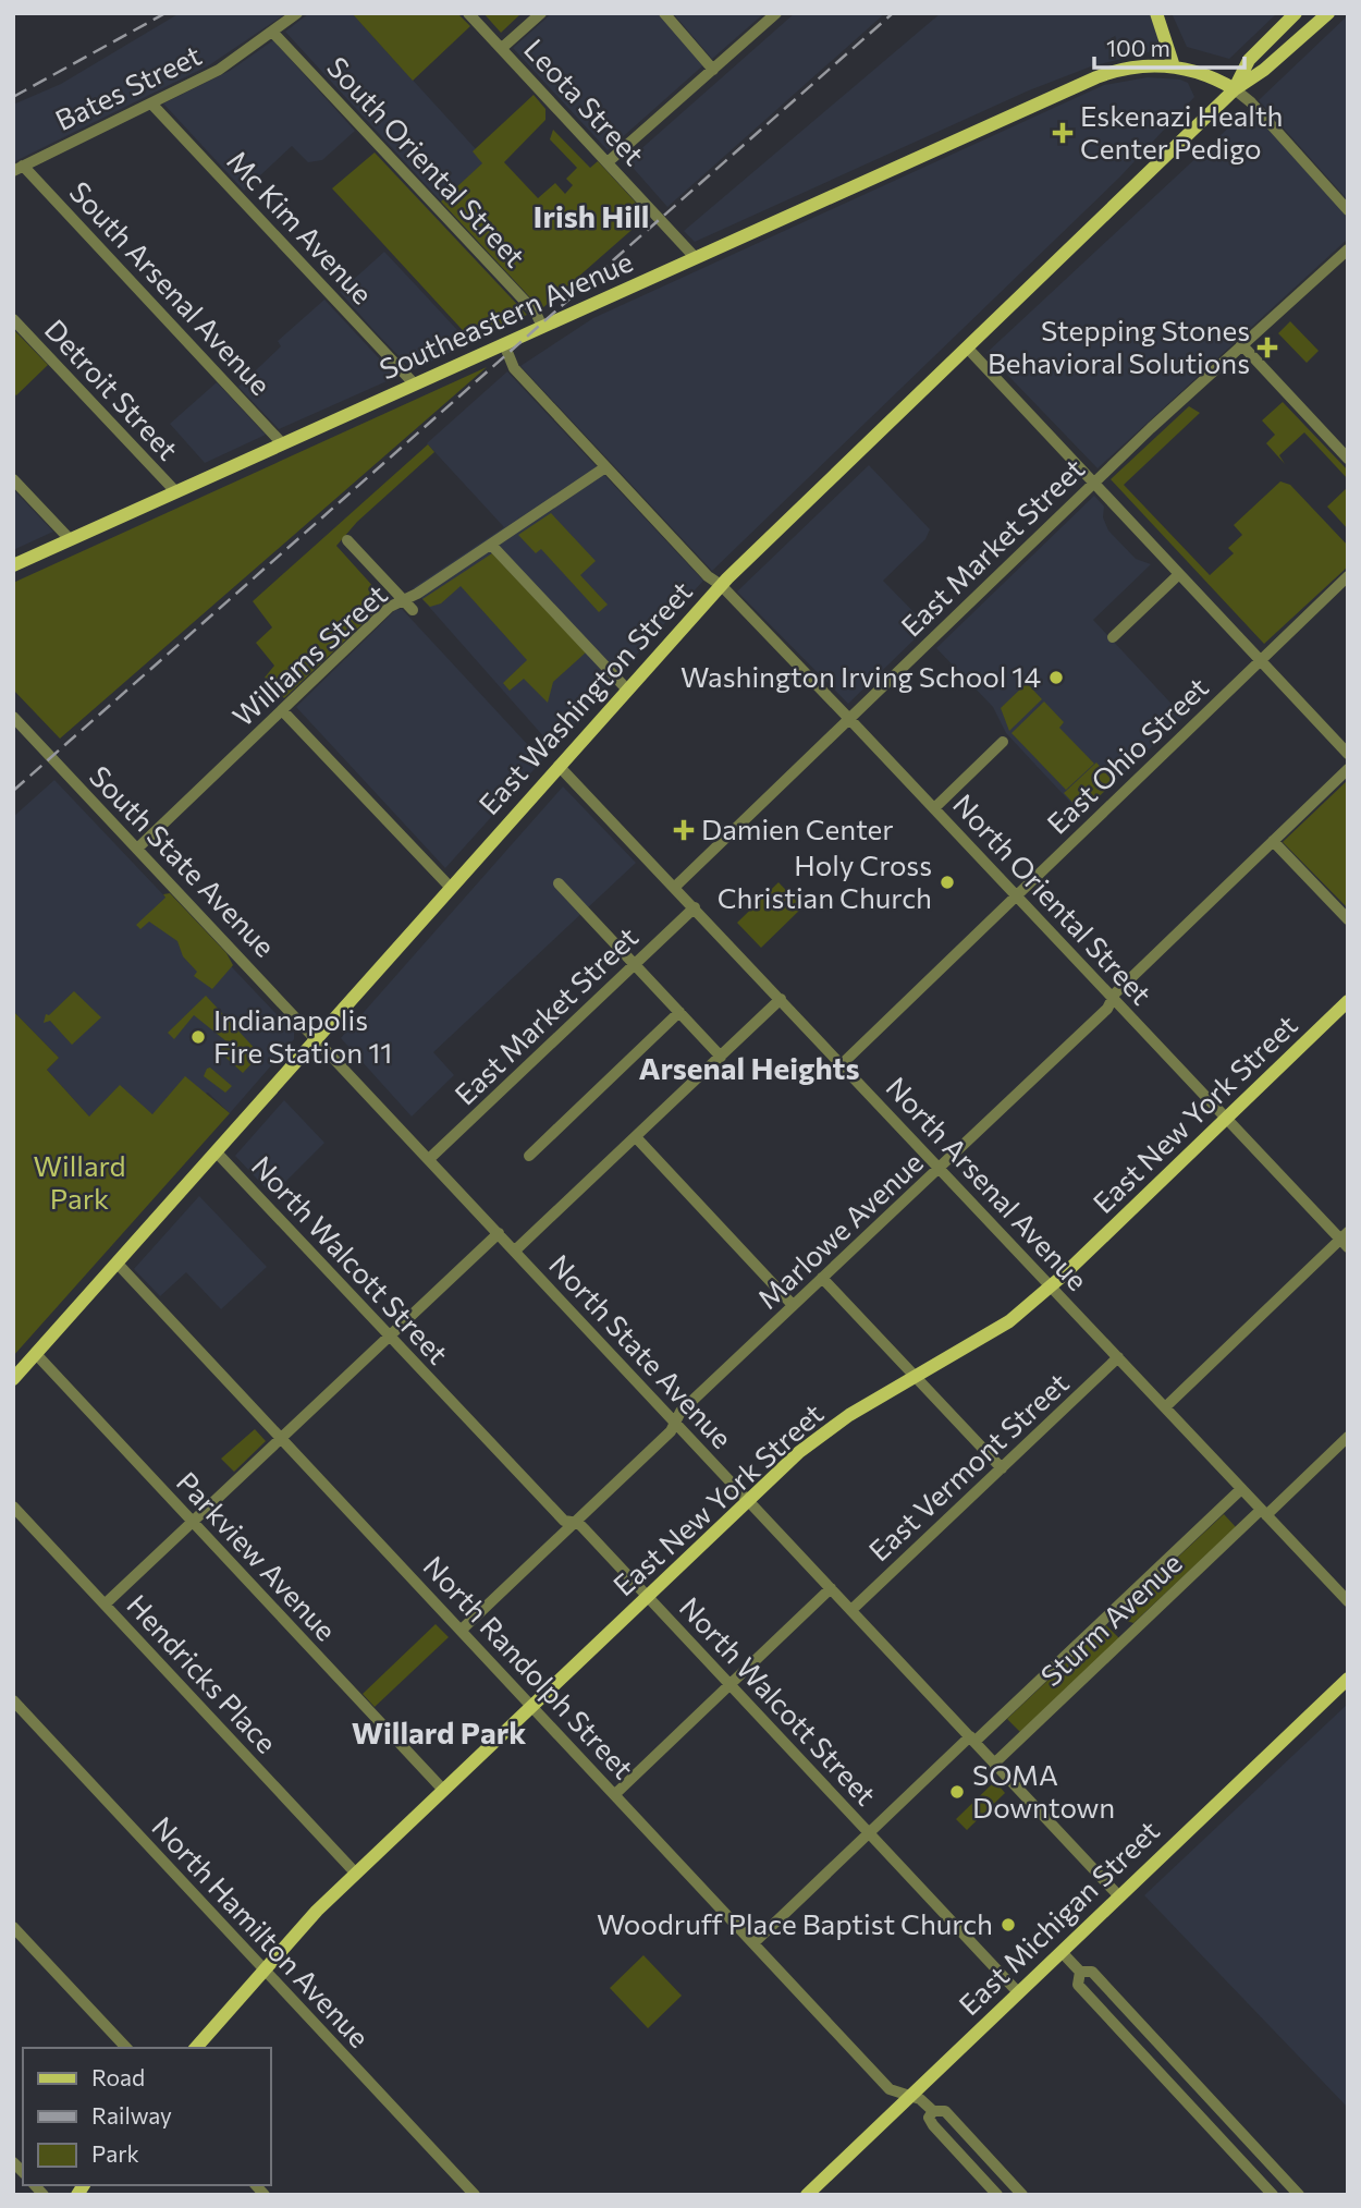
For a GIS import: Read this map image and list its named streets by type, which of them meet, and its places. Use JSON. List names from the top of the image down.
{
  "streets": {
    "main road": [
      "Southeastern Avenue",
      "East Washington Street",
      "East New York Street",
      "East Michigan Street"
    ],
    "street": [
      "Bates Street",
      "Leota Street",
      "South Oriental Street",
      "Mc Kim Avenue",
      "South Arsenal Avenue",
      "Detroit Street",
      "East Market Street",
      "Williams Street",
      "East Ohio Street",
      "South State Avenue",
      "North Oriental Street",
      "North Arsenal Avenue",
      "Marlowe Avenue",
      "North Walcott Street",
      "North State Avenue",
      "East Vermont Street",
      "Parkview Avenue",
      "Sturm Avenue",
      "North Randolph Street",
      "Hendricks Place",
      "North Hamilton Avenue"
    ]
  },
  "crossings": [
    ["Bates Street", "South Oriental Street"],
    ["Bates Street", "Mc Kim Avenue"],
    ["Bates Street", "South Arsenal Avenue"],
    ["Leota Street", "Southeastern Avenue"],
    ["South Oriental Street", "Southeastern Avenue"],
    ["Mc Kim Avenue", "Southeastern Avenue"],
    ["South Arsenal Avenue", "Southeastern Avenue"],
    ["Southeastern Avenue", "Detroit Street"],
    ["Southeastern Avenue", "East Washington Street"],
    ["East Market Street", "North Oriental Street"],
    ["East Market Street", "North Arsenal Avenue"],
    ["East Market Street", "North State Avenue"],
    ["Williams Street", "South State Avenue"],
    ["East Washington Street", "South State Avenue"],
    ["East Washington Street", "North Oriental Street"],
    ["East Washington Street", "North Arsenal Avenue"],
    ["East Washington Street", "North Walcott Street"],
    ["East Washington Street", "North State Avenue"],
    ["East Washington Street", "Parkview Avenue"],
    ["East Washington Street", "North Randolph Street"],
    ["East Ohio Street", "North Oriental Street"],
    ["East Ohio Street", "North Arsenal Avenue"],
    ["South State Avenue", "North State Avenue"],
    ["North Oriental Street", "East New York Street"],
    ["North Oriental Street", "Marlowe Avenue"],
    ["East New York Street", "North Arsenal Avenue"],
    ["East New York Street", "North Walcott Street"],
    ["East New York Street", "North State Avenue"],
    ["East New York Street", "Parkview Avenue"],
    ["East New York Street", "North Randolph Street"],
    ["East New York Street", "Hendricks Place"],
    ["East New York Street", "North Hamilton Avenue"],
    ["North Arsenal Avenue", "Marlowe Avenue"],
    ["North Arsenal Avenue", "East Vermont Street"],
    ["North Arsenal Avenue", "Sturm Avenue"],
    ["Marlowe Avenue", "North Walcott Street"],
    ["Marlowe Avenue", "North State Avenue"],
    ["Marlowe Avenue", "North Randolph Street"],
    ["North Walcott Street", "Sturm Avenue"],
    ["North Walcott Street", "East Michigan Street"],
    ["North State Avenue", "East Vermont Street"],
    ["North State Avenue", "Sturm Avenue"],
    ["North State Avenue", "East Michigan Street"],
    ["Sturm Avenue", "North Randolph Street"],
    ["North Randolph Street", "East Michigan Street"]
  ],
  "districts": ["Irish Hill", "Arsenal Heights", "Willard Park"],
  "parks": ["Willard Park"],
  "places": {
    "health": ["Eskenazi Health Center Pedigo", "Stepping Stones Behavioral Solutions", "Damien Center"],
    "other": [
      "Washington Irving School 14",
      "Holy Cross Christian Church",
      "Indianapolis Fire Station 11",
      "SOMA Downtown",
      "Woodruff Place Baptist Church"
    ]
  },
  "legend": ["Road", "Railway", "Park"],
  "scale_bar": "100 m"
}
